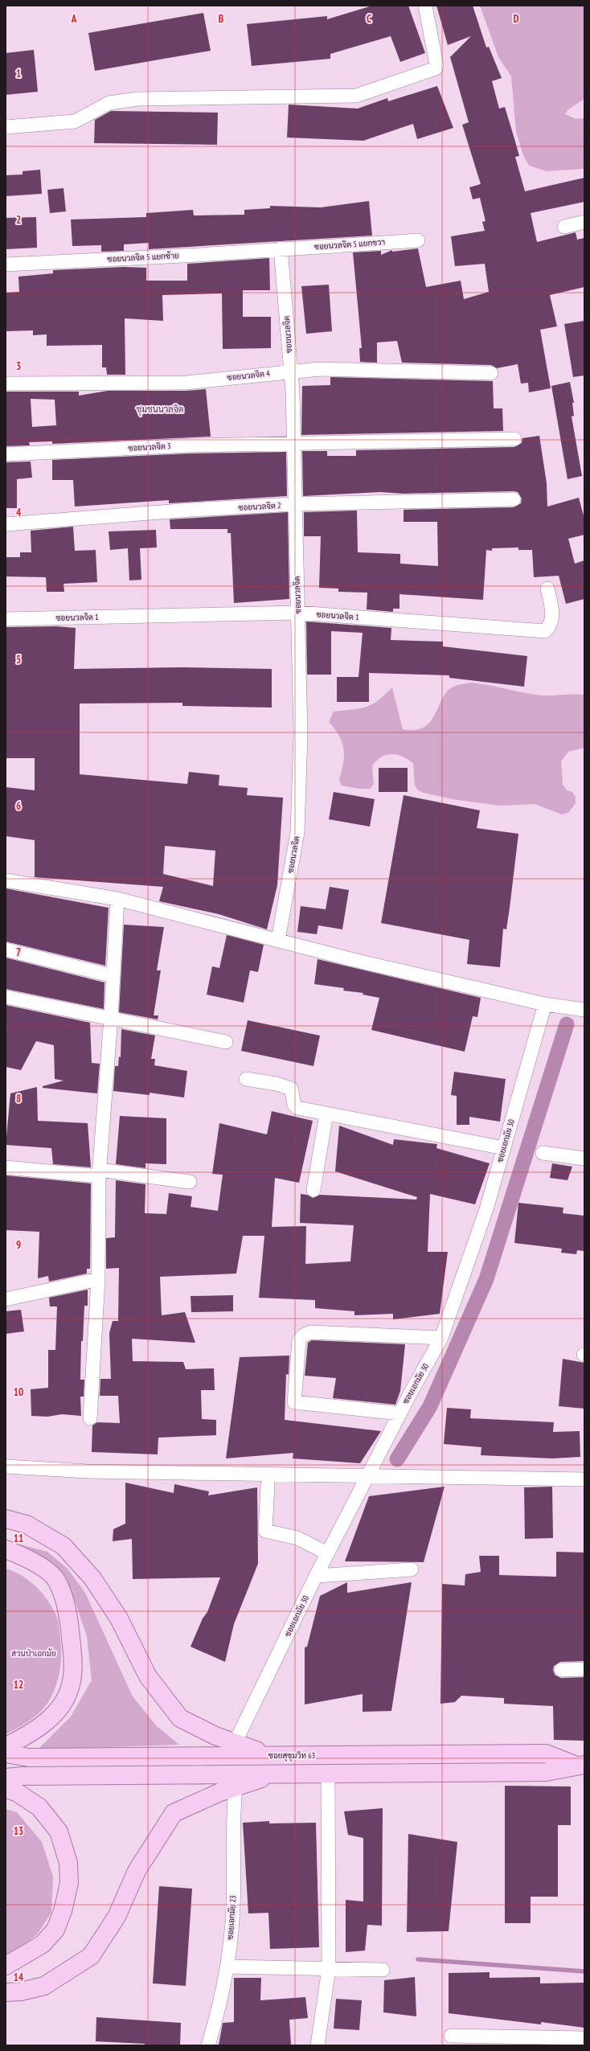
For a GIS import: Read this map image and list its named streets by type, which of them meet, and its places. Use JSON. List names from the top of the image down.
{
  "streets": {
    "main road": ["ซอยสุขุมวิท 63"],
    "street": [
      "ซอยนวลจิต 5 แยกขวา",
      "ซอยนวลจิต 5 แยกซ้าย",
      "ซอยนวลจิต",
      "ซอยนวลจิต 4",
      "ซอยนวลจิต 3",
      "ซอยนวลจิต 2",
      "ซอยนวลจิต 1",
      "ซอยเอกมัย 30",
      "ซอยเอกมัย 23"
    ]
  },
  "crossings": [
    ["ซอยนวลจิต 5 แยกขวา", "ซอยนวลจิต 5 แยกซ้าย"],
    ["ซอยนวลจิต 5 แยกขวา", "ซอยนวลจิต"],
    ["ซอยนวลจิต 5 แยกซ้าย", "ซอยนวลจิต"],
    ["ซอยนวลจิต", "ซอยนวลจิต 4"],
    ["ซอยนวลจิต", "ซอยนวลจิต 3"],
    ["ซอยนวลจิต", "ซอยนวลจิต 2"],
    ["ซอยนวลจิต", "ซอยนวลจิต 1"]
  ],
  "districts": ["ชุมชนนวลจิต"],
  "parks": ["สวนป่าเอกมัย"],
  "grid": {
    "columns": [
      "A",
      "B",
      "C",
      "D"
    ],
    "rows": [
      "1",
      "2",
      "3",
      "4",
      "5",
      "6",
      "7",
      "8",
      "9",
      "10",
      "11",
      "12",
      "13",
      "14"
    ]
  }
}
